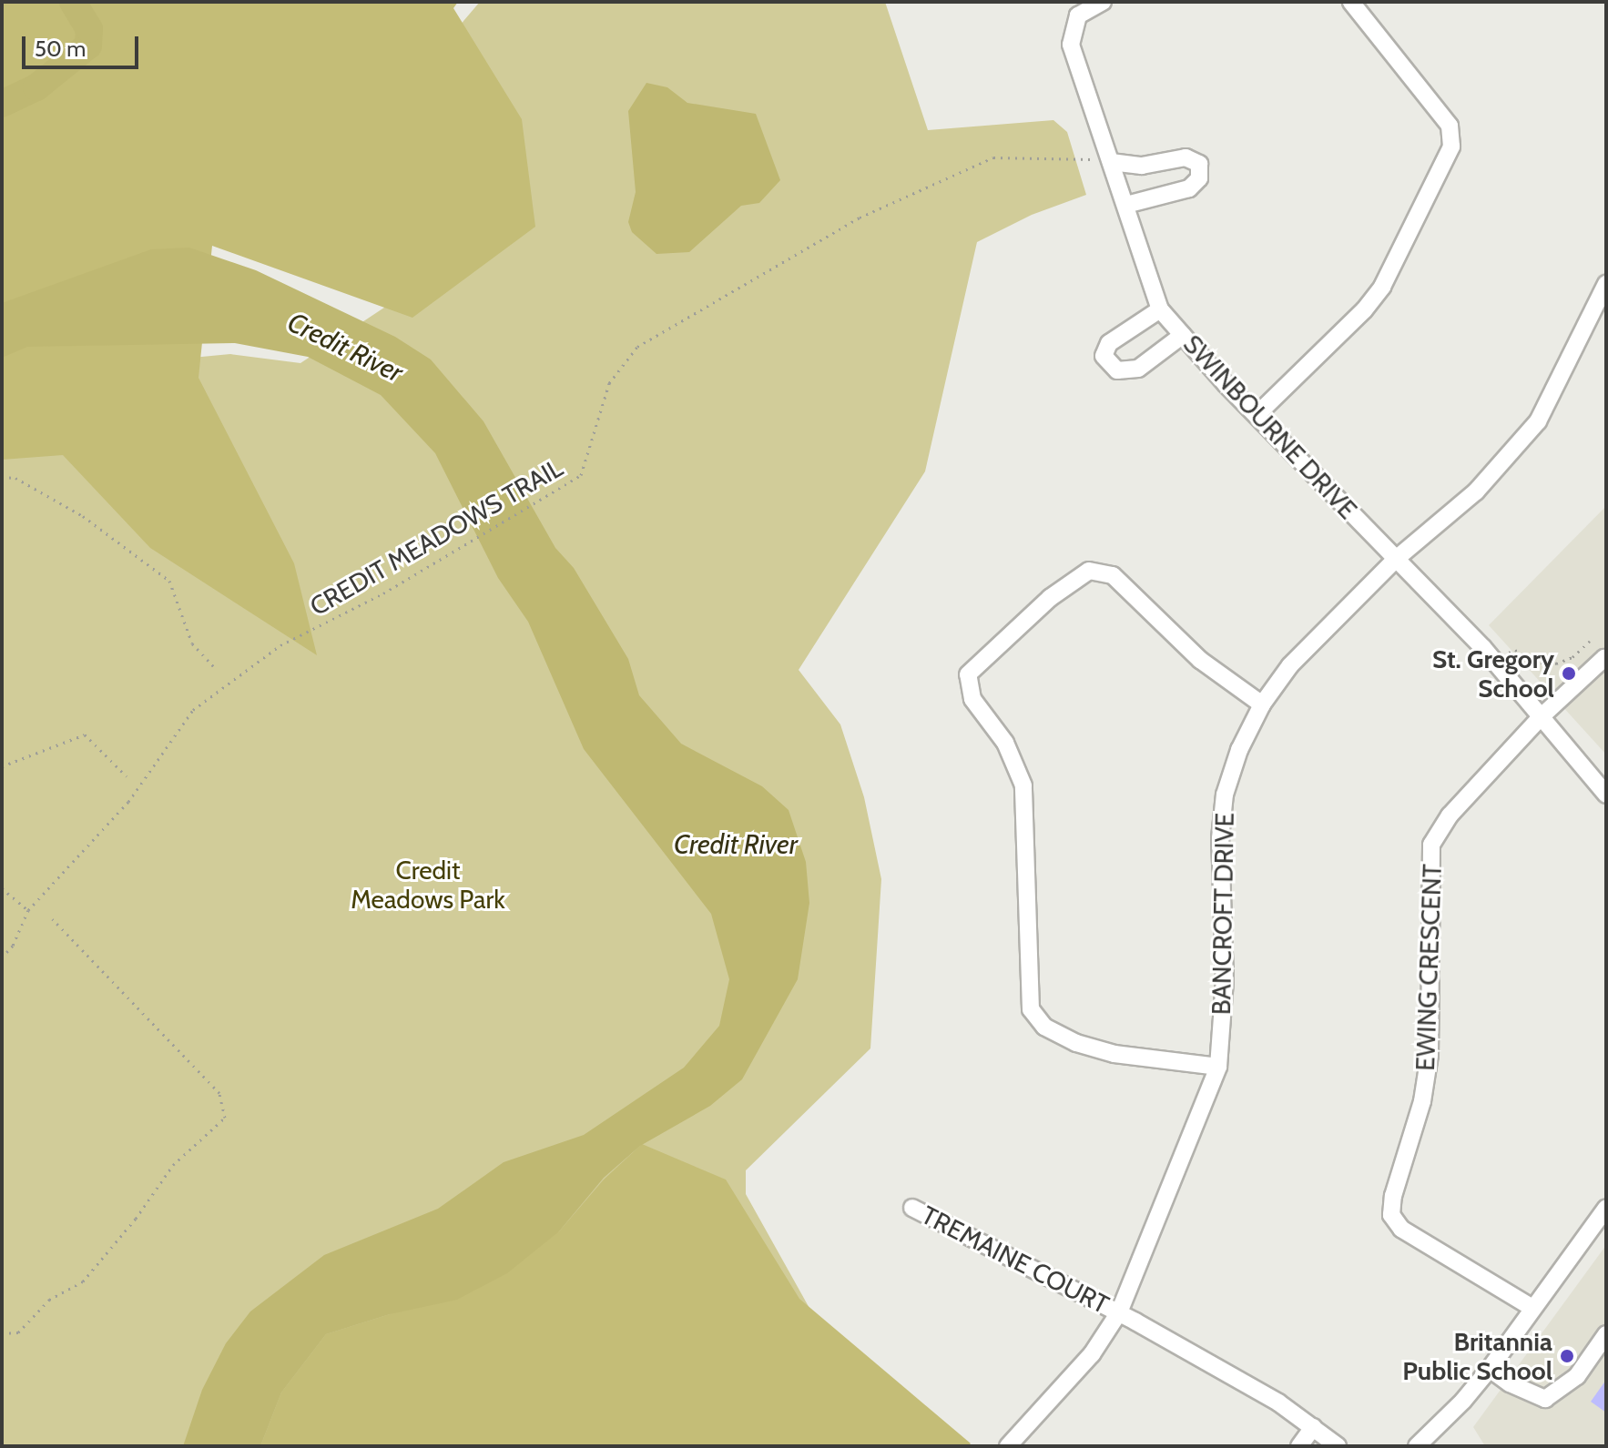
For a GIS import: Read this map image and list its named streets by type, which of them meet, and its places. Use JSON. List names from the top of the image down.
{
  "streets": {
    "street": [
      "SWINBOURNE DRIVE",
      "BANCROFT DRIVE",
      "EWING CRESCENT",
      "TREMAINE COURT"
    ],
    "path": ["CREDIT MEADOWS TRAIL"]
  },
  "crossings": [
    ["SWINBOURNE DRIVE", "CREDIT MEADOWS TRAIL"],
    ["SWINBOURNE DRIVE", "BANCROFT DRIVE"],
    ["SWINBOURNE DRIVE", "EWING CRESCENT"],
    ["BANCROFT DRIVE", "TREMAINE COURT"]
  ],
  "water": ["Credit River"],
  "parks": ["Credit Meadows Park"],
  "places": ["St. Gregory School", "Britannia Public School"],
  "scale_bar": "50 m"
}
